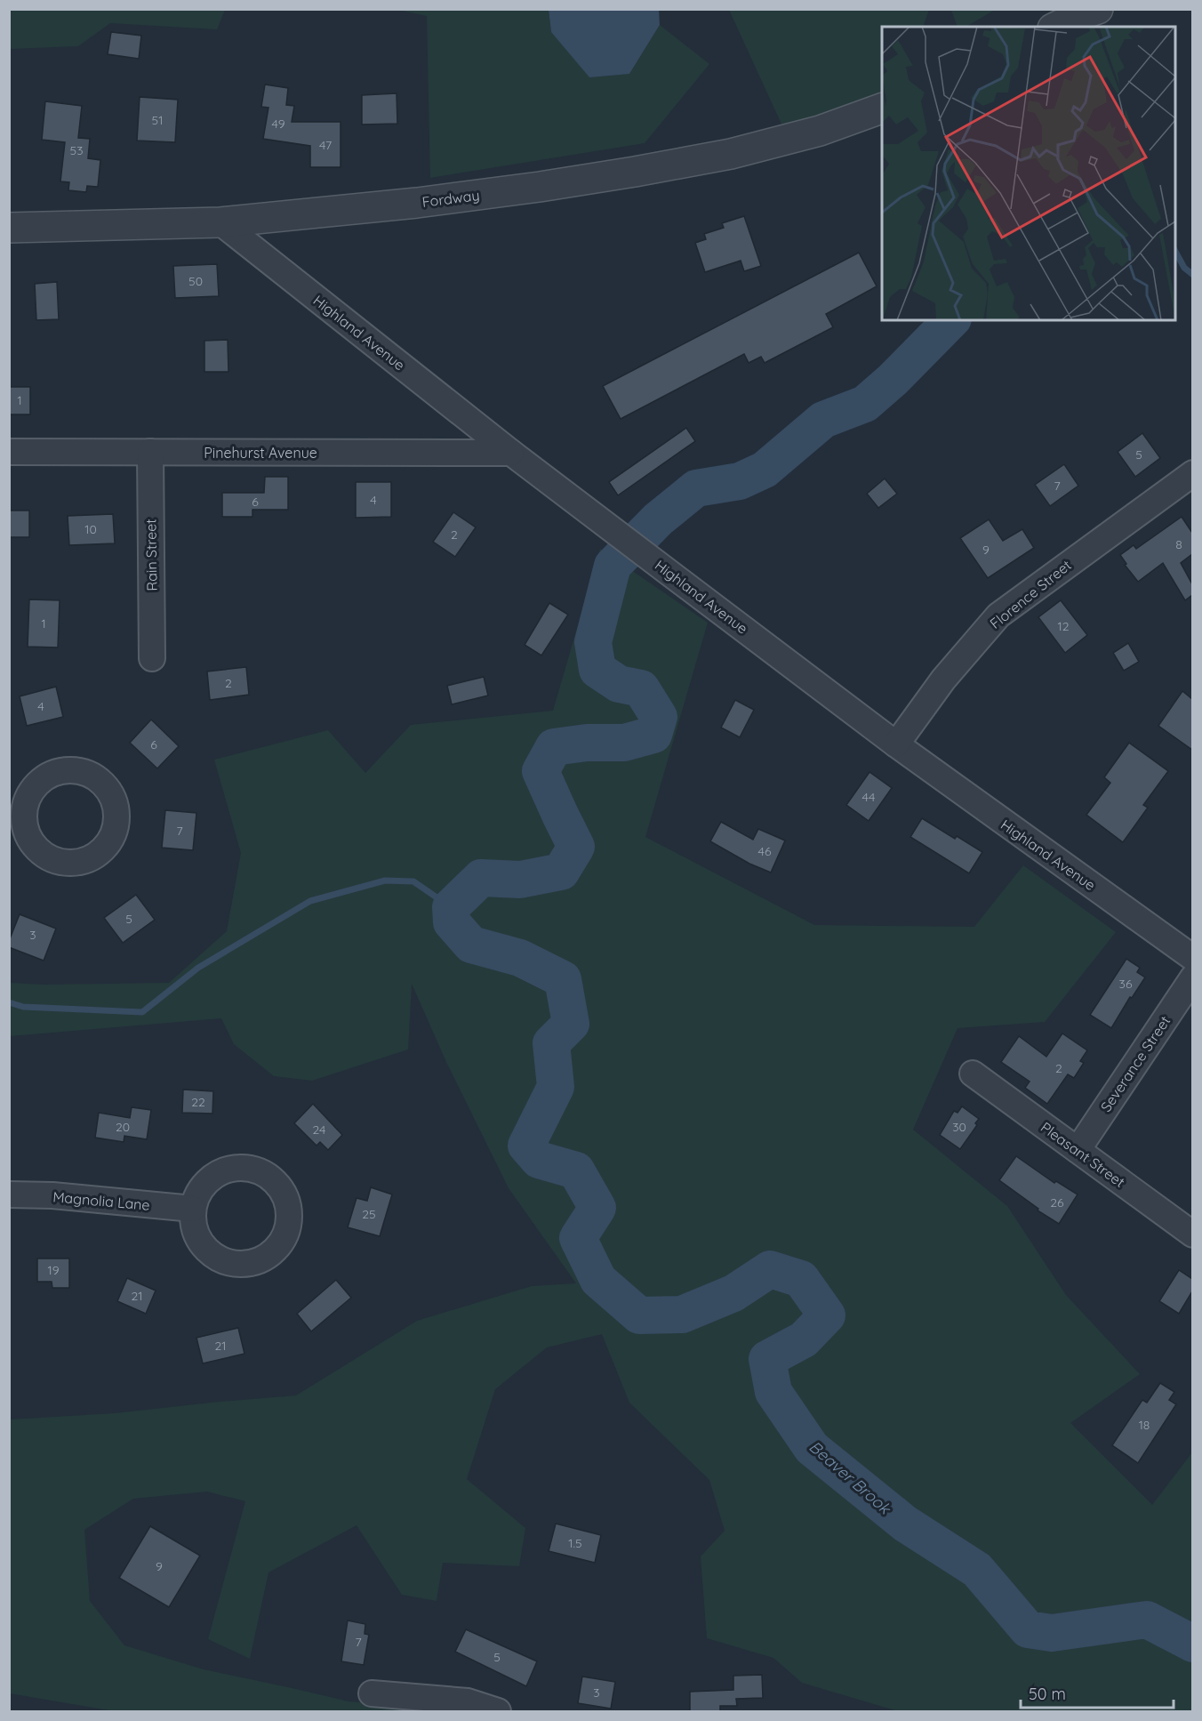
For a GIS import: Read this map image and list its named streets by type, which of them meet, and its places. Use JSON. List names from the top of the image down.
{
  "streets": {
    "street": [
      "Fordway",
      "Highland Avenue",
      "Pinehurst Avenue",
      "Rain Street",
      "Florence Street",
      "Severance Street",
      "Pleasant Street",
      "Magnolia Lane"
    ]
  },
  "crossings": [
    ["Fordway", "Highland Avenue"],
    ["Highland Avenue", "Pinehurst Avenue"],
    ["Highland Avenue", "Florence Street"],
    ["Pinehurst Avenue", "Rain Street"],
    ["Severance Street", "Pleasant Street"]
  ],
  "water": ["Beaver Brook"],
  "house_numbers": [
    "51",
    "49",
    "47",
    "53",
    "50",
    "1",
    "5",
    "7",
    "4",
    "6",
    "10",
    "2",
    "8",
    "9",
    "1",
    "12",
    "2",
    "4",
    "6",
    "44",
    "7",
    "46",
    "5",
    "3",
    "36",
    "2",
    "22",
    "20",
    "30",
    "24",
    "26",
    "25",
    "19",
    "21",
    "21",
    "18",
    "1.5",
    "9",
    "7",
    "5",
    "3"
  ],
  "scale_bar": "50 m"
}
